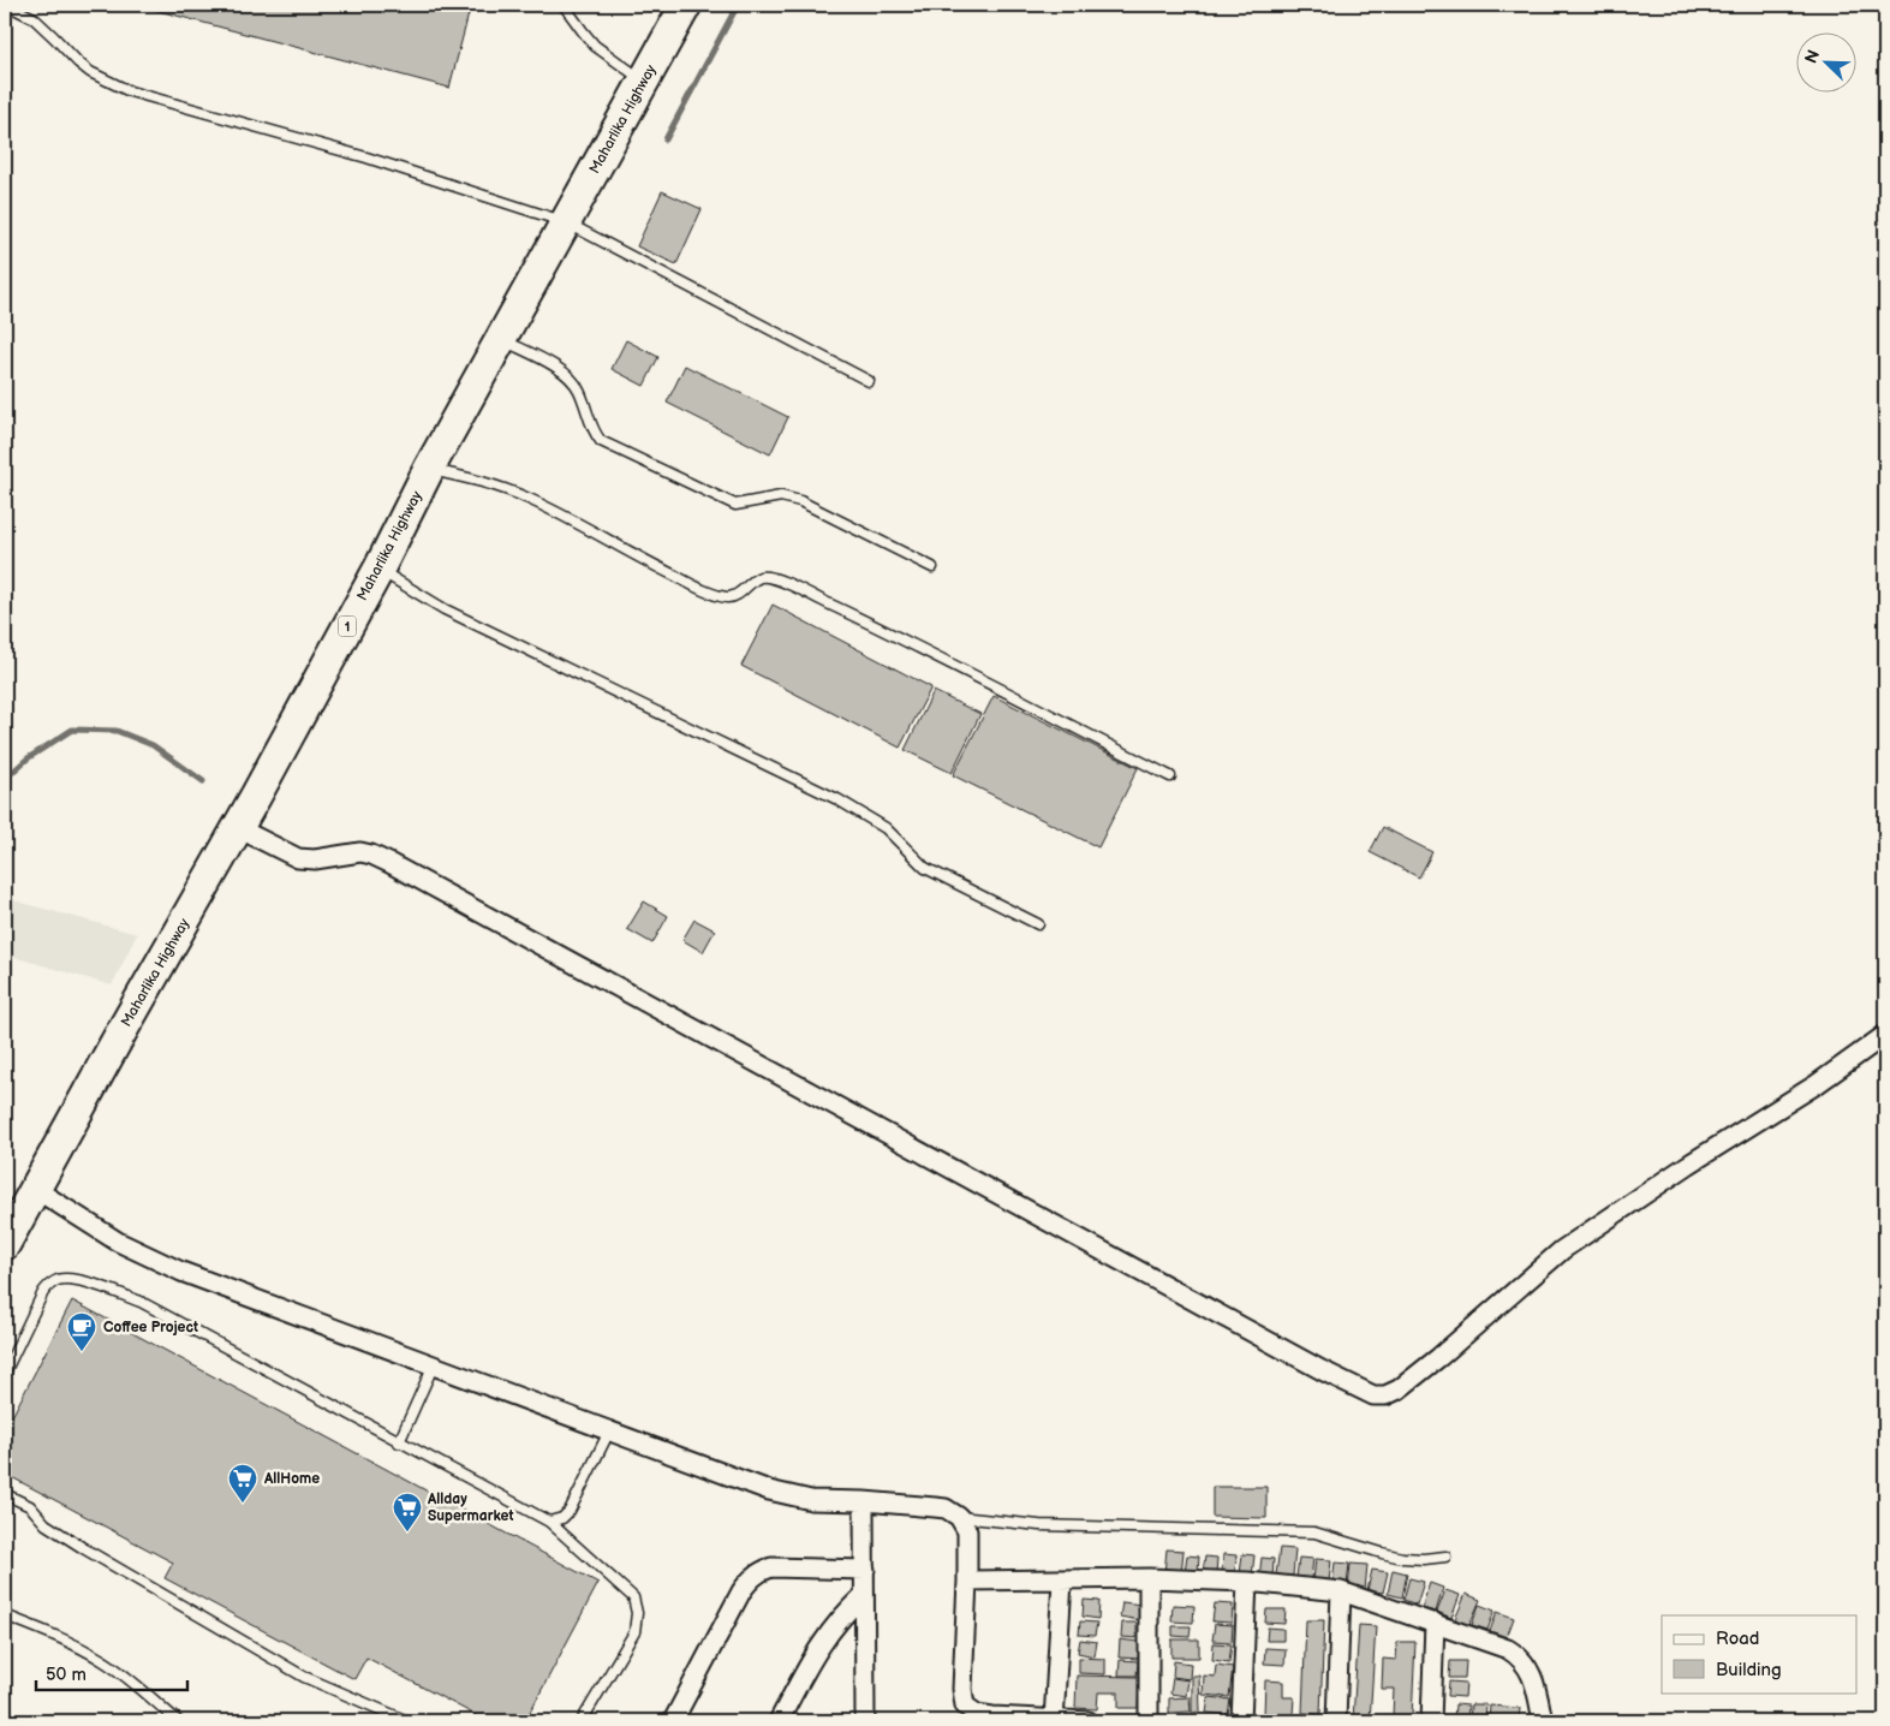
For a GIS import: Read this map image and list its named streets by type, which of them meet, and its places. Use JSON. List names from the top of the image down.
{
  "streets": {
    "main road": ["Maharlika Highway", "1"]
  },
  "places": {
    "cafe": ["Coffee Project"],
    "supermarket": ["AllHome", "Allday Supermarket"]
  },
  "legend": ["Road", "Building"],
  "scale_bar": "50 m",
  "north": "top left"
}
